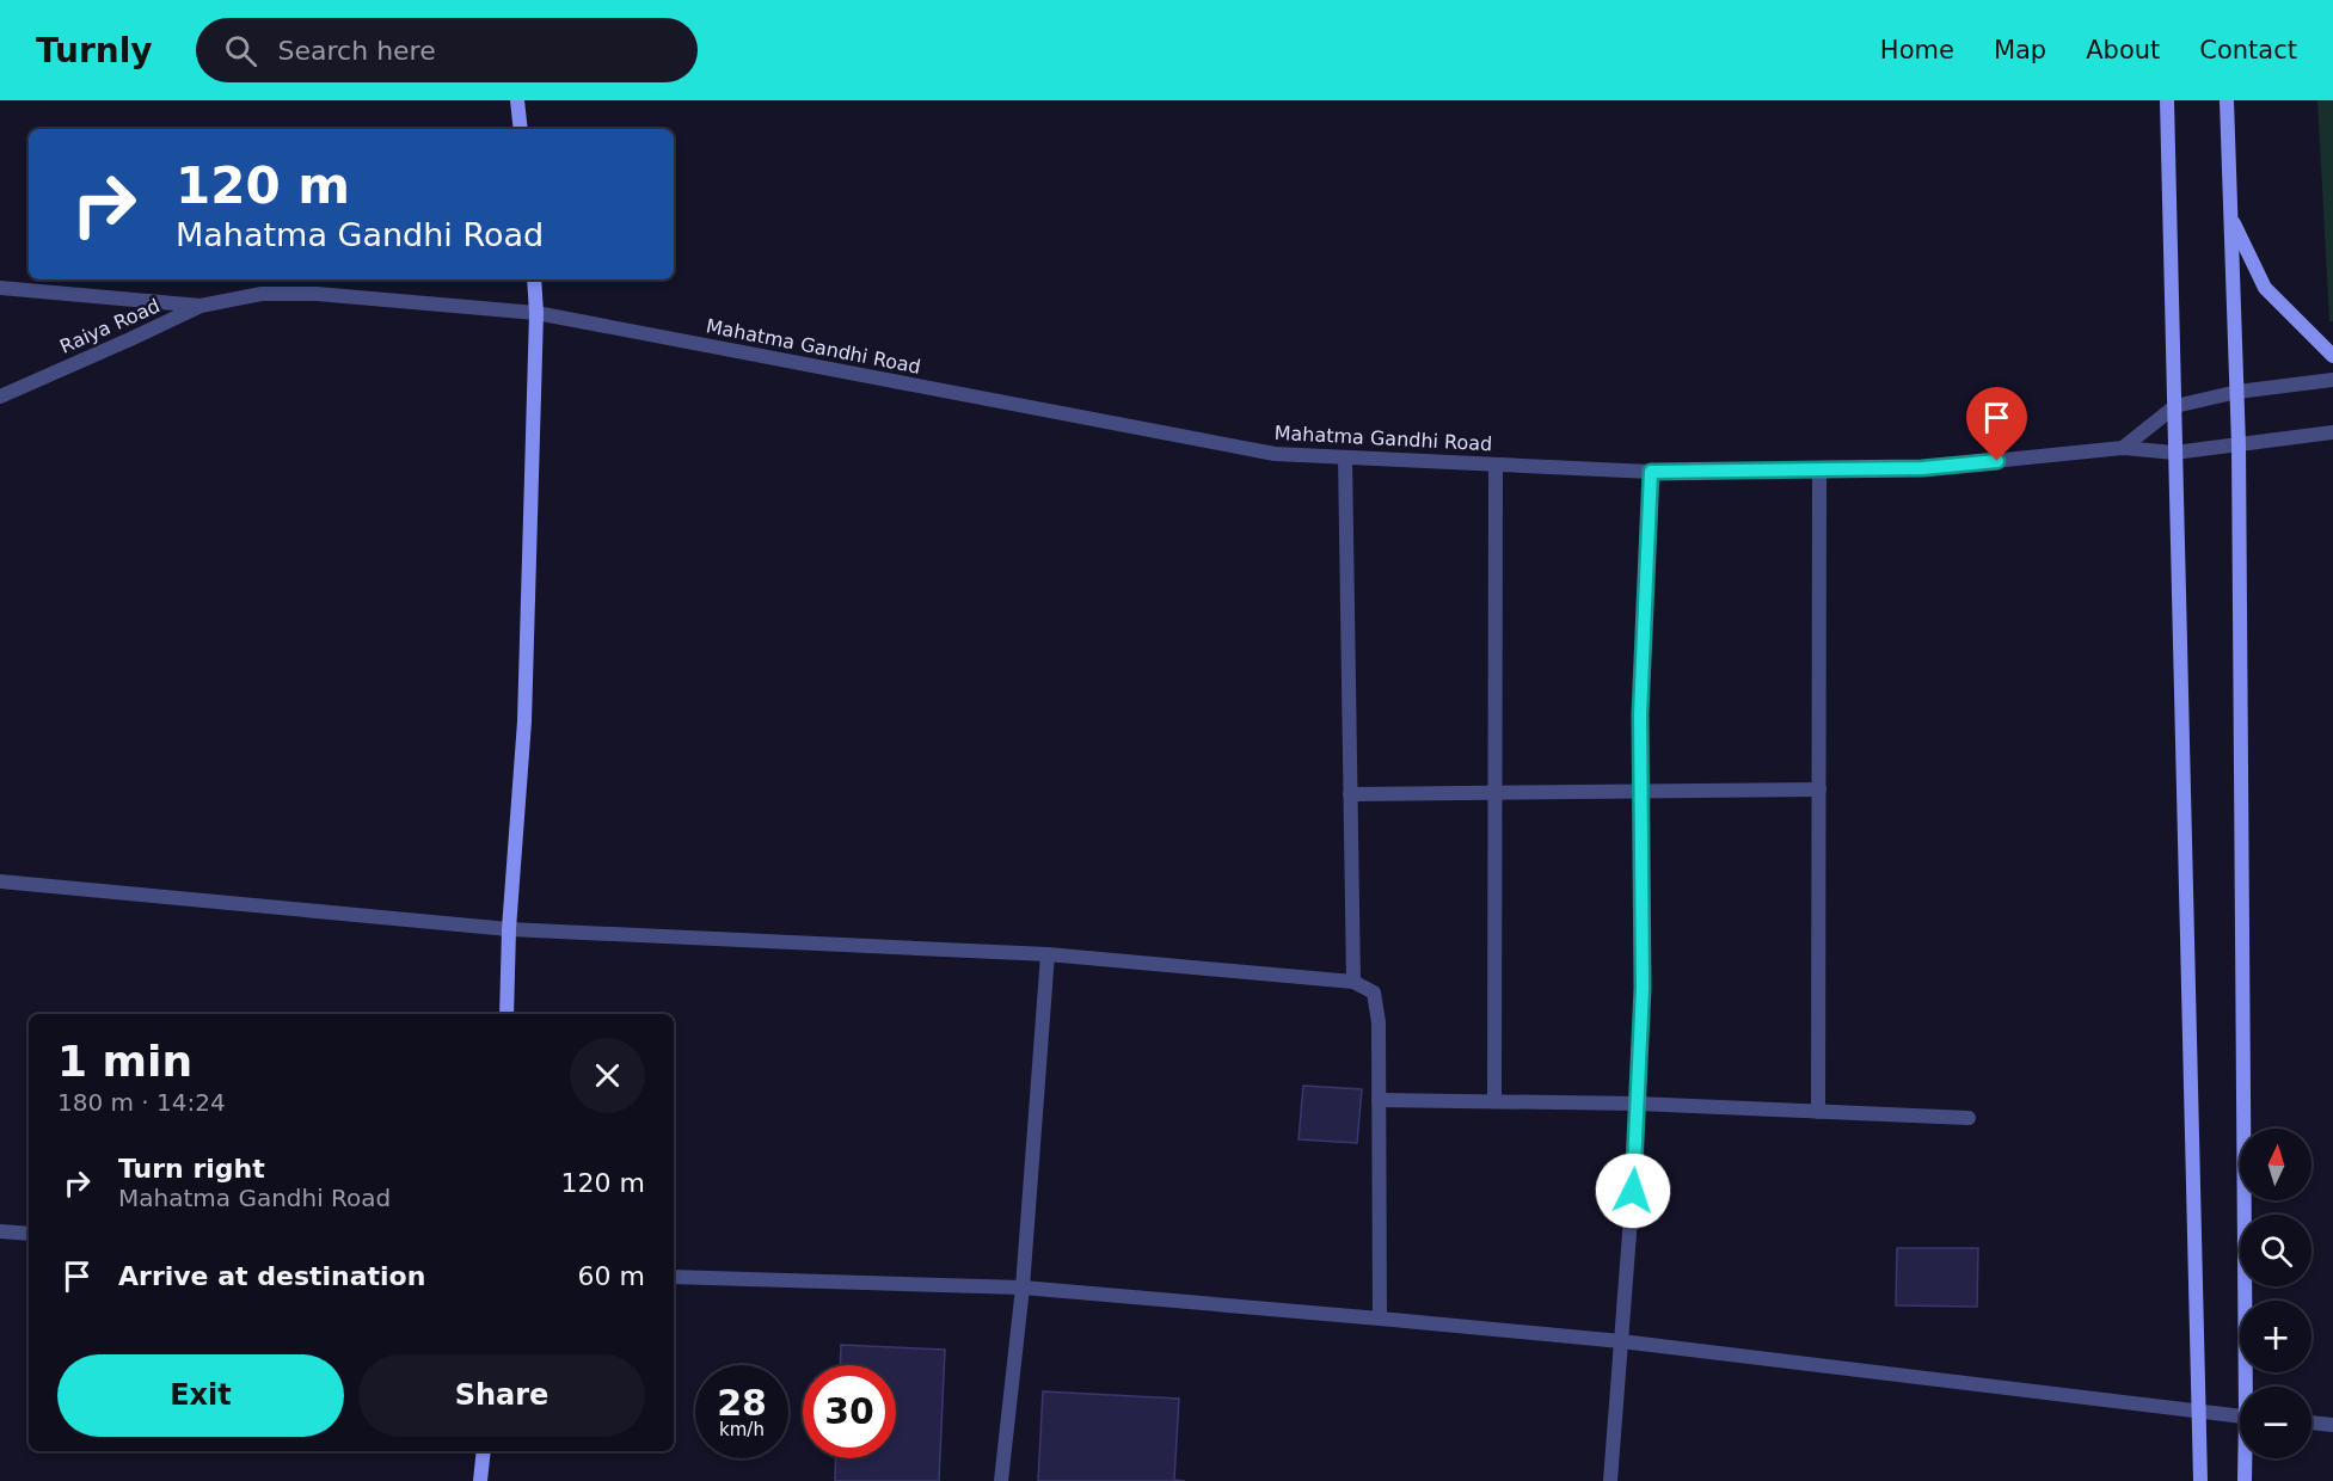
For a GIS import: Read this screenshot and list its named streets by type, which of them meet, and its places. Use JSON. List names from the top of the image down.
{
  "streets": {
    "street": ["Raiya Road", "Mahatma Gandhi Road"]
  },
  "crossings": [
    ["Raiya Road", "Mahatma Gandhi Road"]
  ],
  "north": "top",
  "page": {
    "header": "Turnly",
    "search": "Search here",
    "nav": [
      "Home",
      "Map",
      "About",
      "Contact"
    ],
    "turn": ["120 m", "Mahatma Gandhi Road"],
    "heading": ["1 min", "180 m · 14:24"],
    "map_buttons": ["+", "−"],
    "list": [
      {
        "name": "Turn right",
        "note": "Mahatma Gandhi Road",
        "value": "120 m"
      },
      {
        "name": "Arrive at destination",
        "value": "60 m"
      }
    ],
    "buttons": ["Exit", "Share"],
    "speed": "28 km/h",
    "limit": "30"
  }
}
